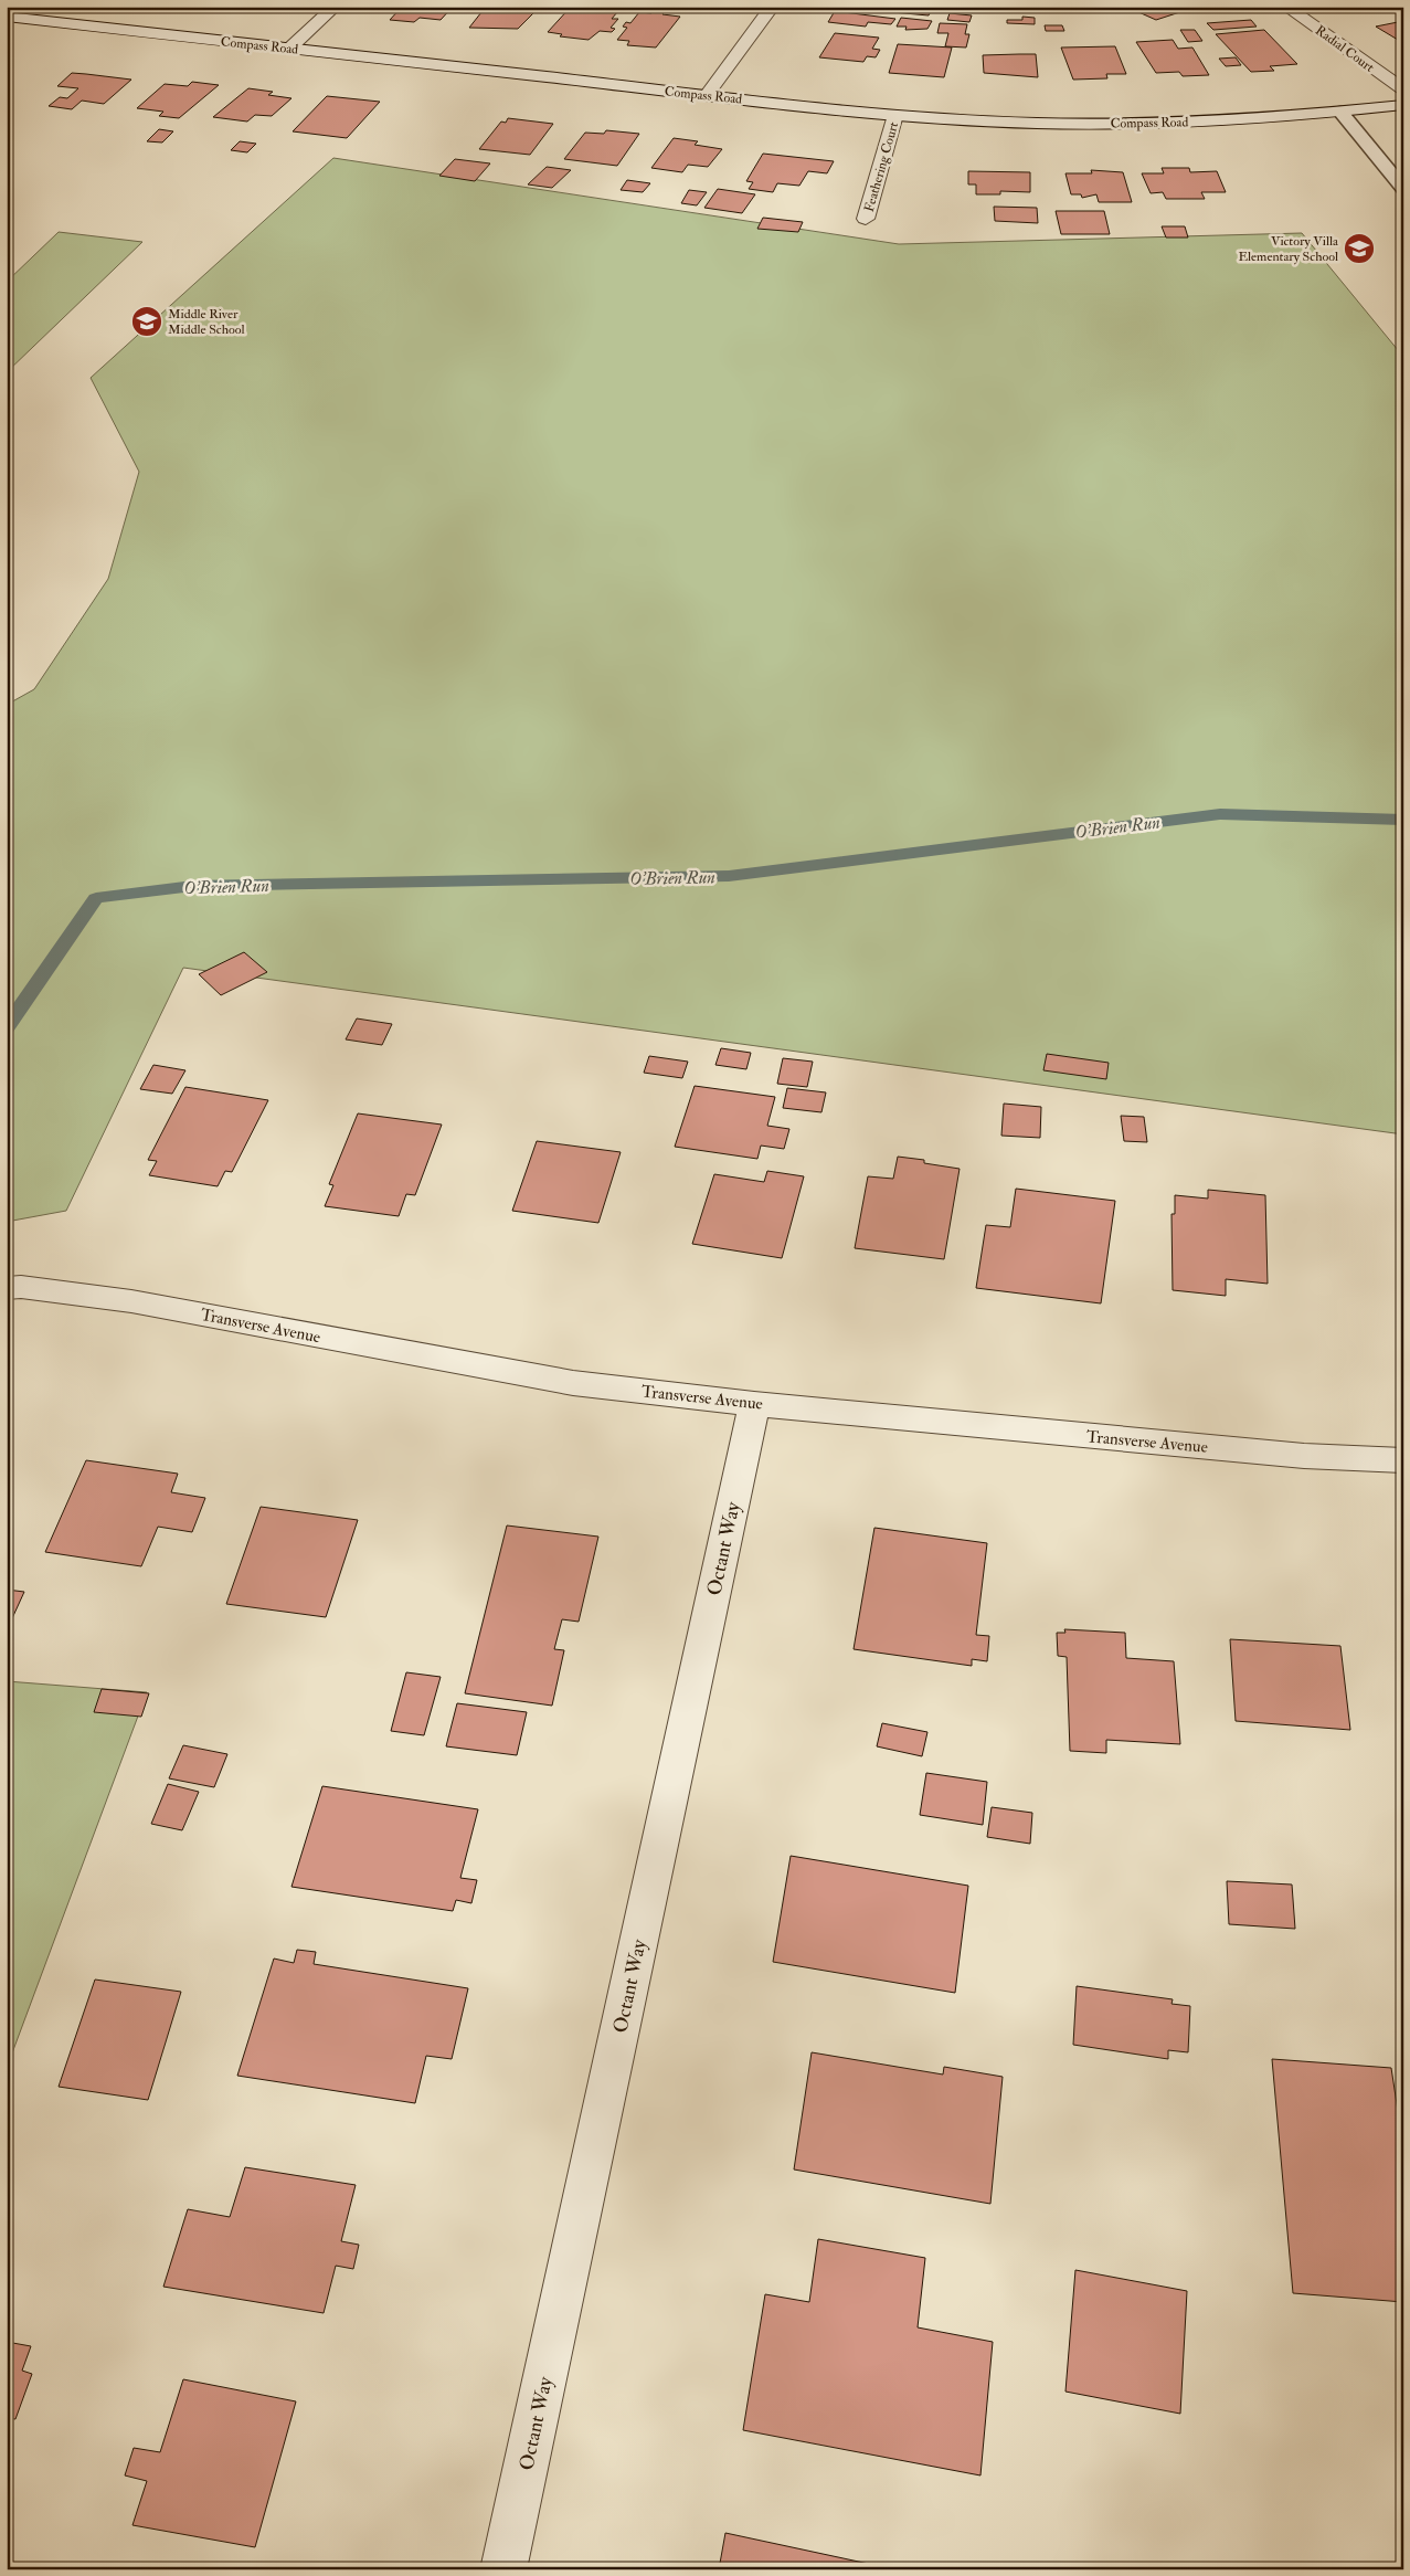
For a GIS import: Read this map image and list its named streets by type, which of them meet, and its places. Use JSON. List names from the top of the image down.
{
  "streets": {
    "street": [
      "Compass Road",
      "Radial Court",
      "Feathering Court",
      "Transverse Avenue",
      "Octant Way"
    ]
  },
  "crossings": [
    ["Compass Road", "Feathering Court"],
    ["Transverse Avenue", "Octant Way"]
  ],
  "water": ["O'Brien Run"],
  "places": {
    "school or university": ["Victory Villa Elementary School", "Middle River Middle School"]
  }
}
